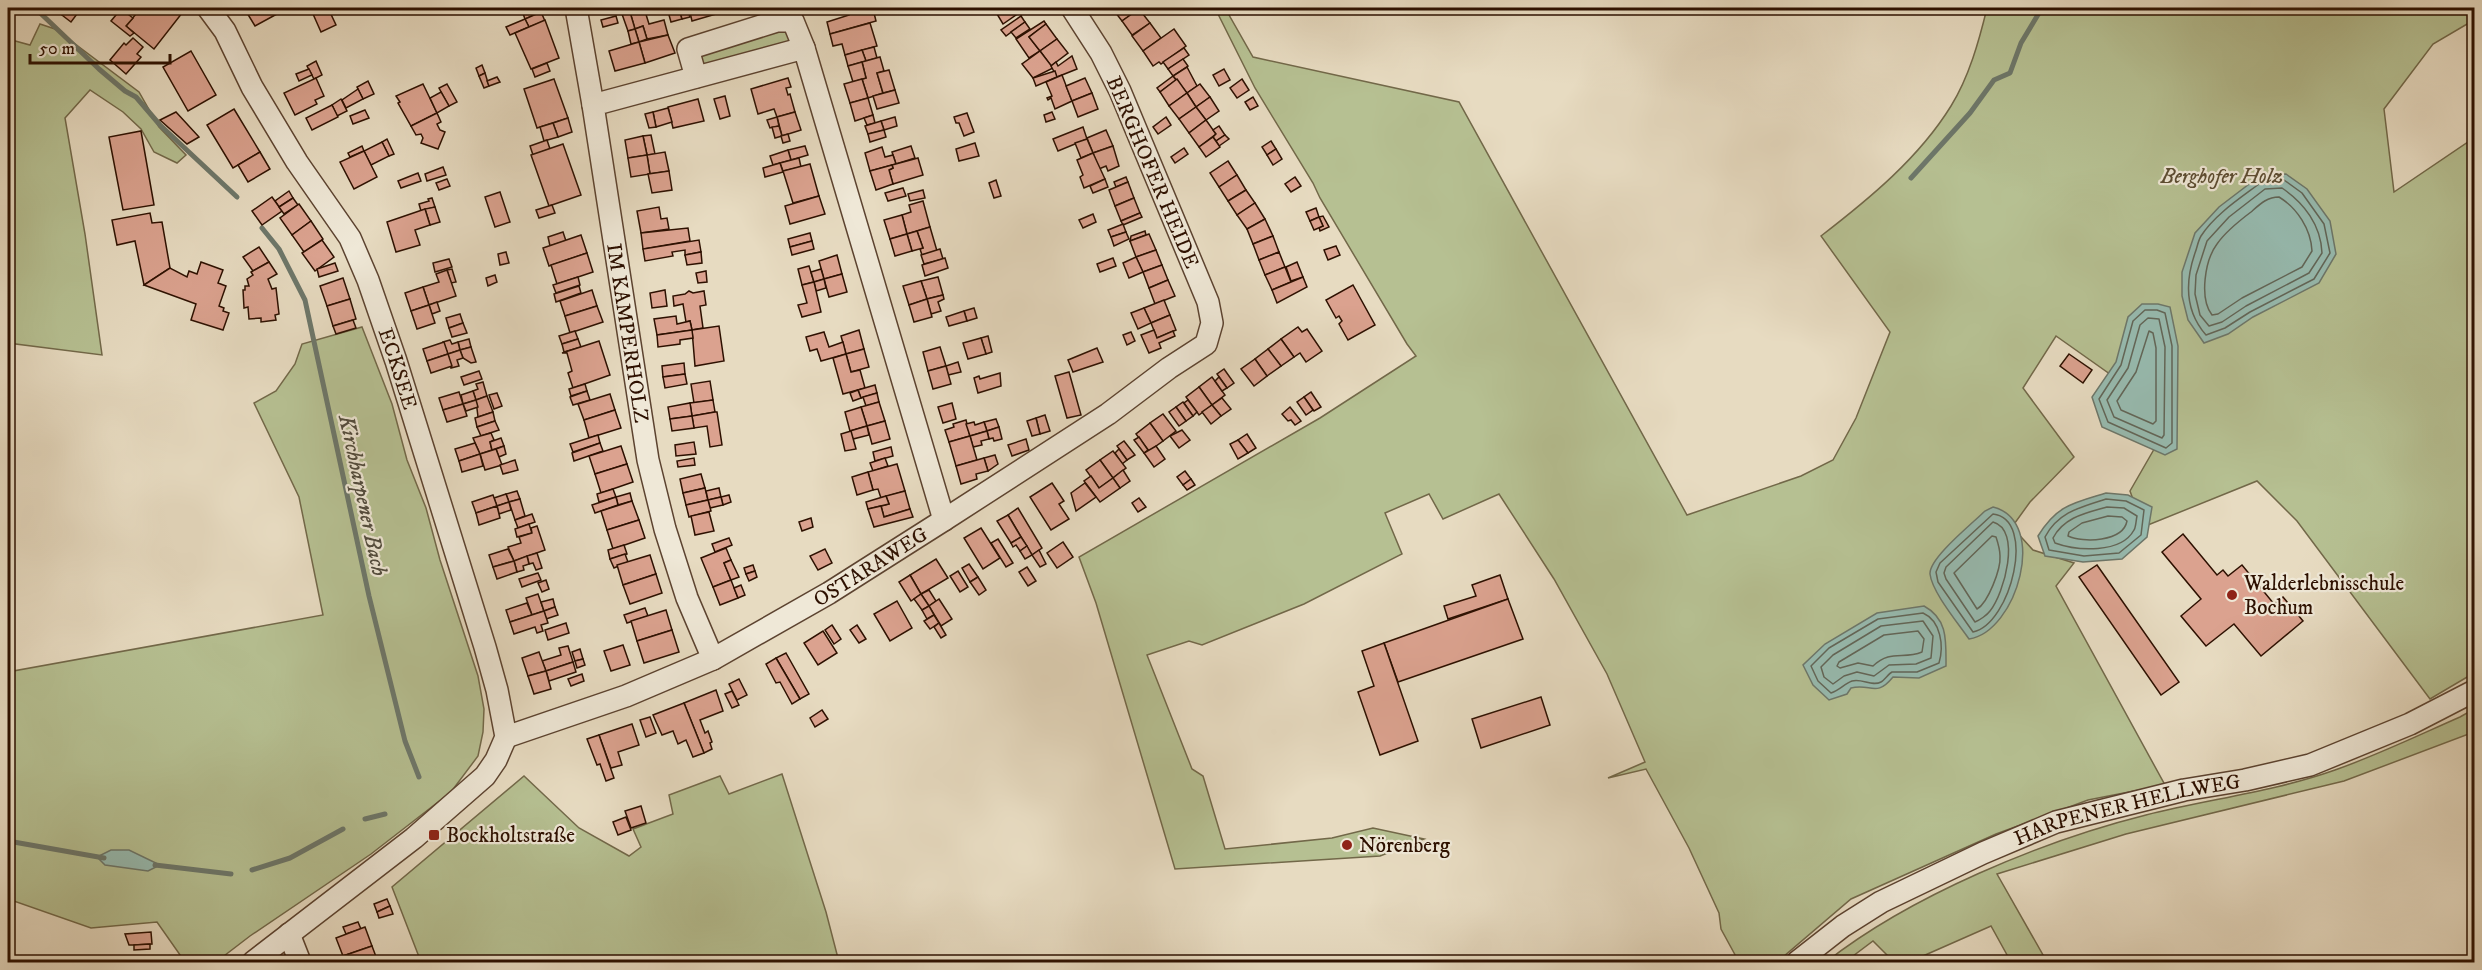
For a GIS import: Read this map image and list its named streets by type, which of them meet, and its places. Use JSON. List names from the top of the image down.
{
  "streets": {
    "street": [
      "BERGHOFER HEIDE",
      "IM KAMPERHOLZ",
      "ECKSEE",
      "OSTARAWEG",
      "HARPENER HELLWEG"
    ]
  },
  "crossings": [
    ["BERGHOFER HEIDE", "OSTARAWEG"],
    ["IM KAMPERHOLZ", "OSTARAWEG"],
    ["ECKSEE", "OSTARAWEG"]
  ],
  "water": ["Kirchharpener Bach"],
  "parks": ["Berghofer Holz"],
  "places": {
    "other": ["Walderlebnisschule Bochum", "Nörenberg"],
    "transit": ["Bockholtstraße"]
  },
  "scale_bar": "50 m"
}
